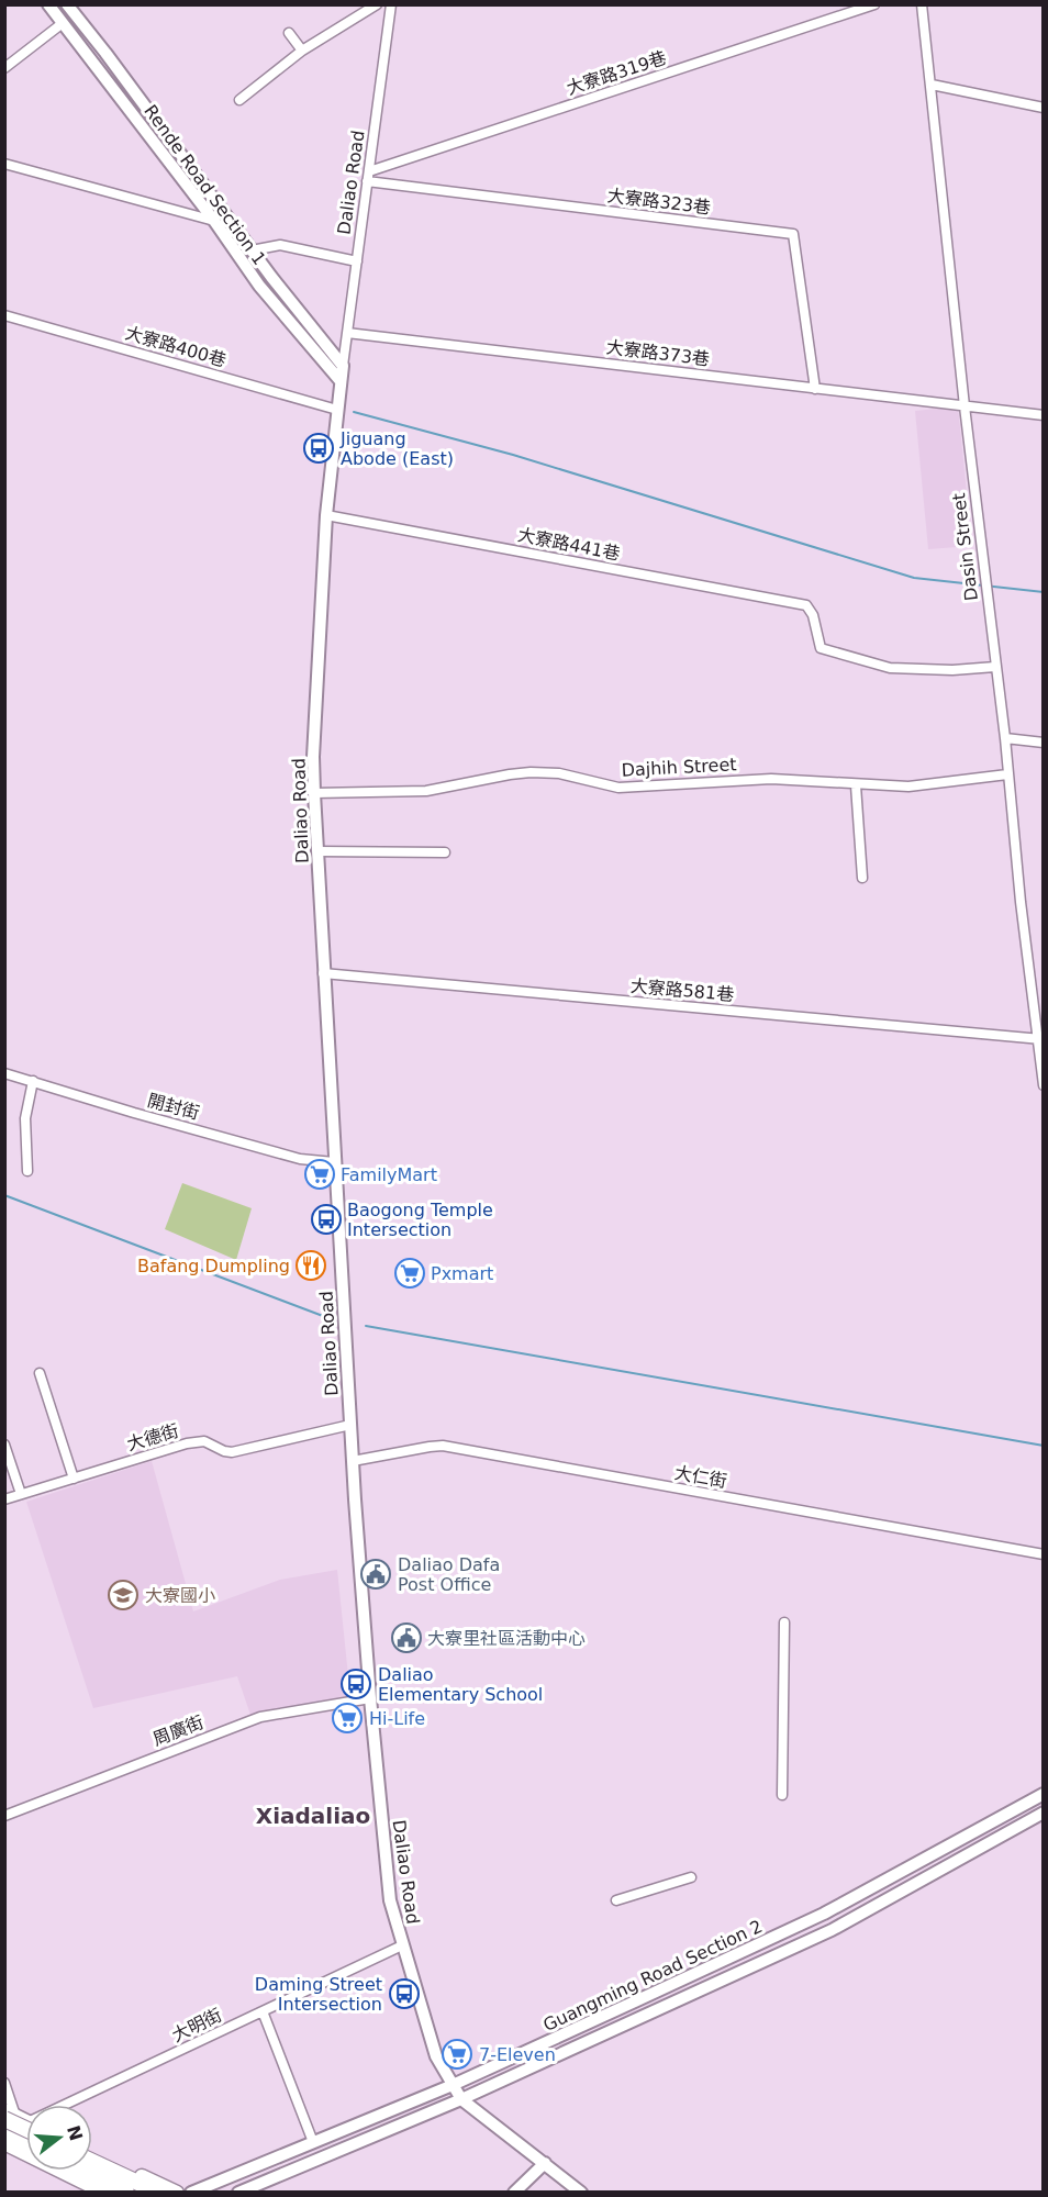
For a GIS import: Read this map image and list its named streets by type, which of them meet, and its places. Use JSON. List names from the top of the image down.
{
  "streets": {
    "street": [
      "大寮路319巷",
      "Daliao Road",
      "Rende Road Section 1",
      "大寮路323巷",
      "大寮路400巷",
      "大寮路373巷",
      "大寮路441巷",
      "Dasin Street",
      "Dajhih Street",
      "大寮路581巷",
      "開封街",
      "大德街",
      "大仁街",
      "周廣街",
      "Guangming Road Section 2",
      "大明街"
    ]
  },
  "crossings": [
    ["大寮路319巷", "Daliao Road"],
    ["大寮路319巷", "大寮路323巷"],
    ["Daliao Road", "Rende Road Section 1"],
    ["Daliao Road", "大寮路323巷"],
    ["Daliao Road", "大寮路400巷"],
    ["Daliao Road", "大寮路373巷"],
    ["Daliao Road", "大寮路441巷"],
    ["Daliao Road", "Dajhih Street"],
    ["Daliao Road", "大寮路581巷"],
    ["Daliao Road", "開封街"],
    ["Daliao Road", "大德街"],
    ["Daliao Road", "大仁街"],
    ["Daliao Road", "周廣街"],
    ["Daliao Road", "Guangming Road Section 2"],
    ["Daliao Road", "大明街"],
    ["大寮路323巷", "大寮路373巷"],
    ["大寮路373巷", "Dasin Street"],
    ["大寮路441巷", "Dasin Street"],
    ["Dasin Street", "Dajhih Street"],
    ["Dasin Street", "大寮路581巷"]
  ],
  "districts": ["Xiadaliao"],
  "places": {
    "bus stop": [
      "Jiguang Abode (East)",
      "Baogong Temple Intersection",
      "Daliao Elementary School",
      "Daming Street Intersection"
    ],
    "supermarket": [
      "FamilyMart",
      "Pxmart",
      "Hi-Life",
      "7-Eleven"
    ],
    "restaurant": ["Bafang Dumpling"],
    "public building": ["Daliao Dafa Post Office", "大寮里社區活動中心"],
    "school or university": ["大寮國小"]
  },
  "north": "right"
}
